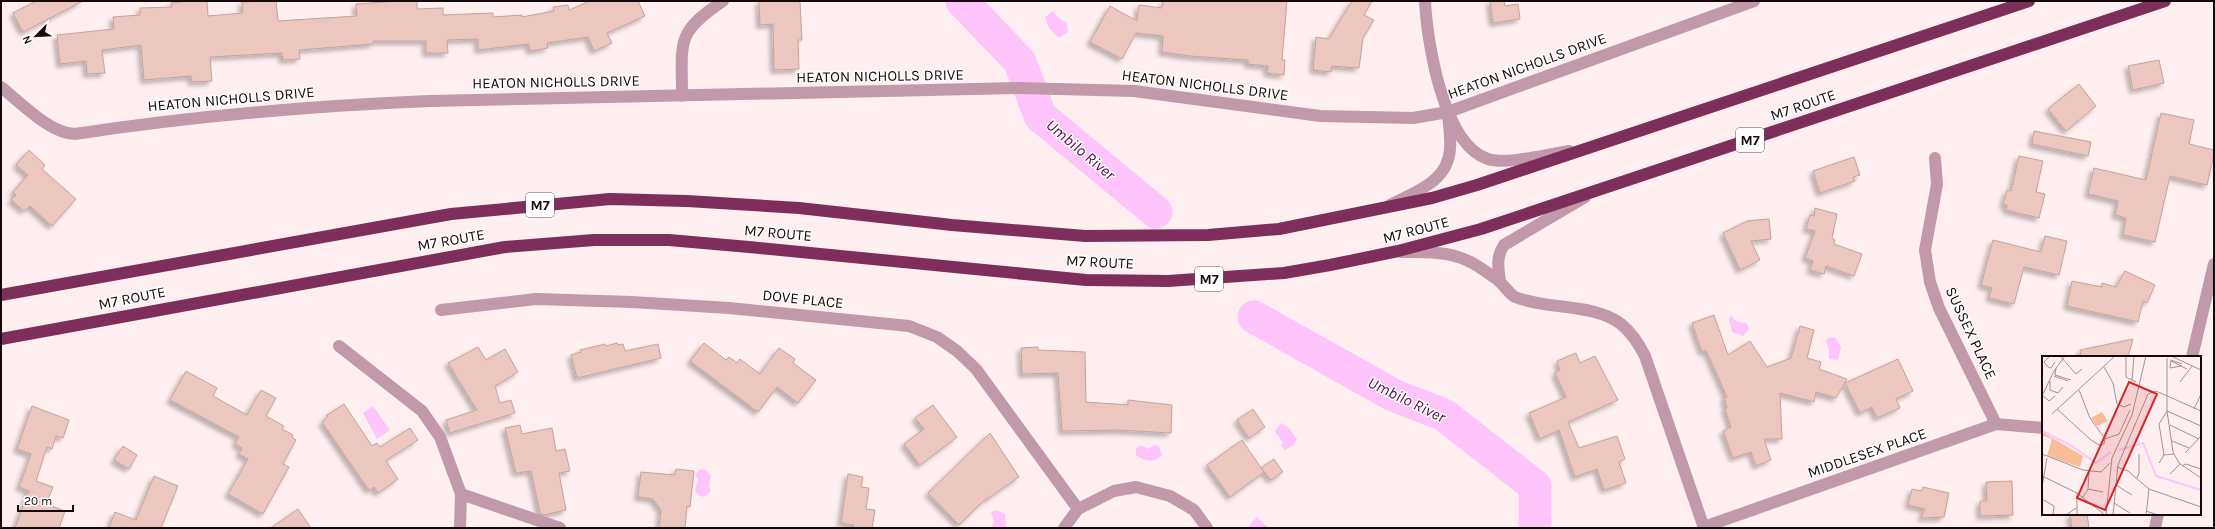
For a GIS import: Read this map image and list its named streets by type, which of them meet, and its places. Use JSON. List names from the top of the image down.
{
  "streets": {
    "highway": ["M7 ROUTE", "M7"],
    "street": [
      "HEATON NICHOLLS DRIVE",
      "DOVE PLACE",
      "SUSSEX PLACE",
      "MIDDLESEX PLACE"
    ]
  },
  "crossings": [
    ["SUSSEX PLACE", "MIDDLESEX PLACE"]
  ],
  "water": ["Umbilo River"],
  "scale_bar": "20 m",
  "north": "bottom left"
}
